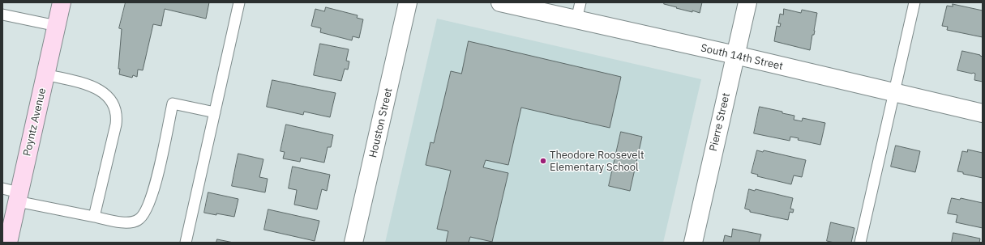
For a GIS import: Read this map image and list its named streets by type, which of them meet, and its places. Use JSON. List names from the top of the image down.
{
  "streets": {
    "street": [
      "South 14th Street",
      "Poyntz Avenue",
      "Pierre Street",
      "Houston Street"
    ]
  },
  "crossings": [
    ["South 14th Street", "Pierre Street"]
  ],
  "places": ["Theodore Roosevelt Elementary School"]
}
